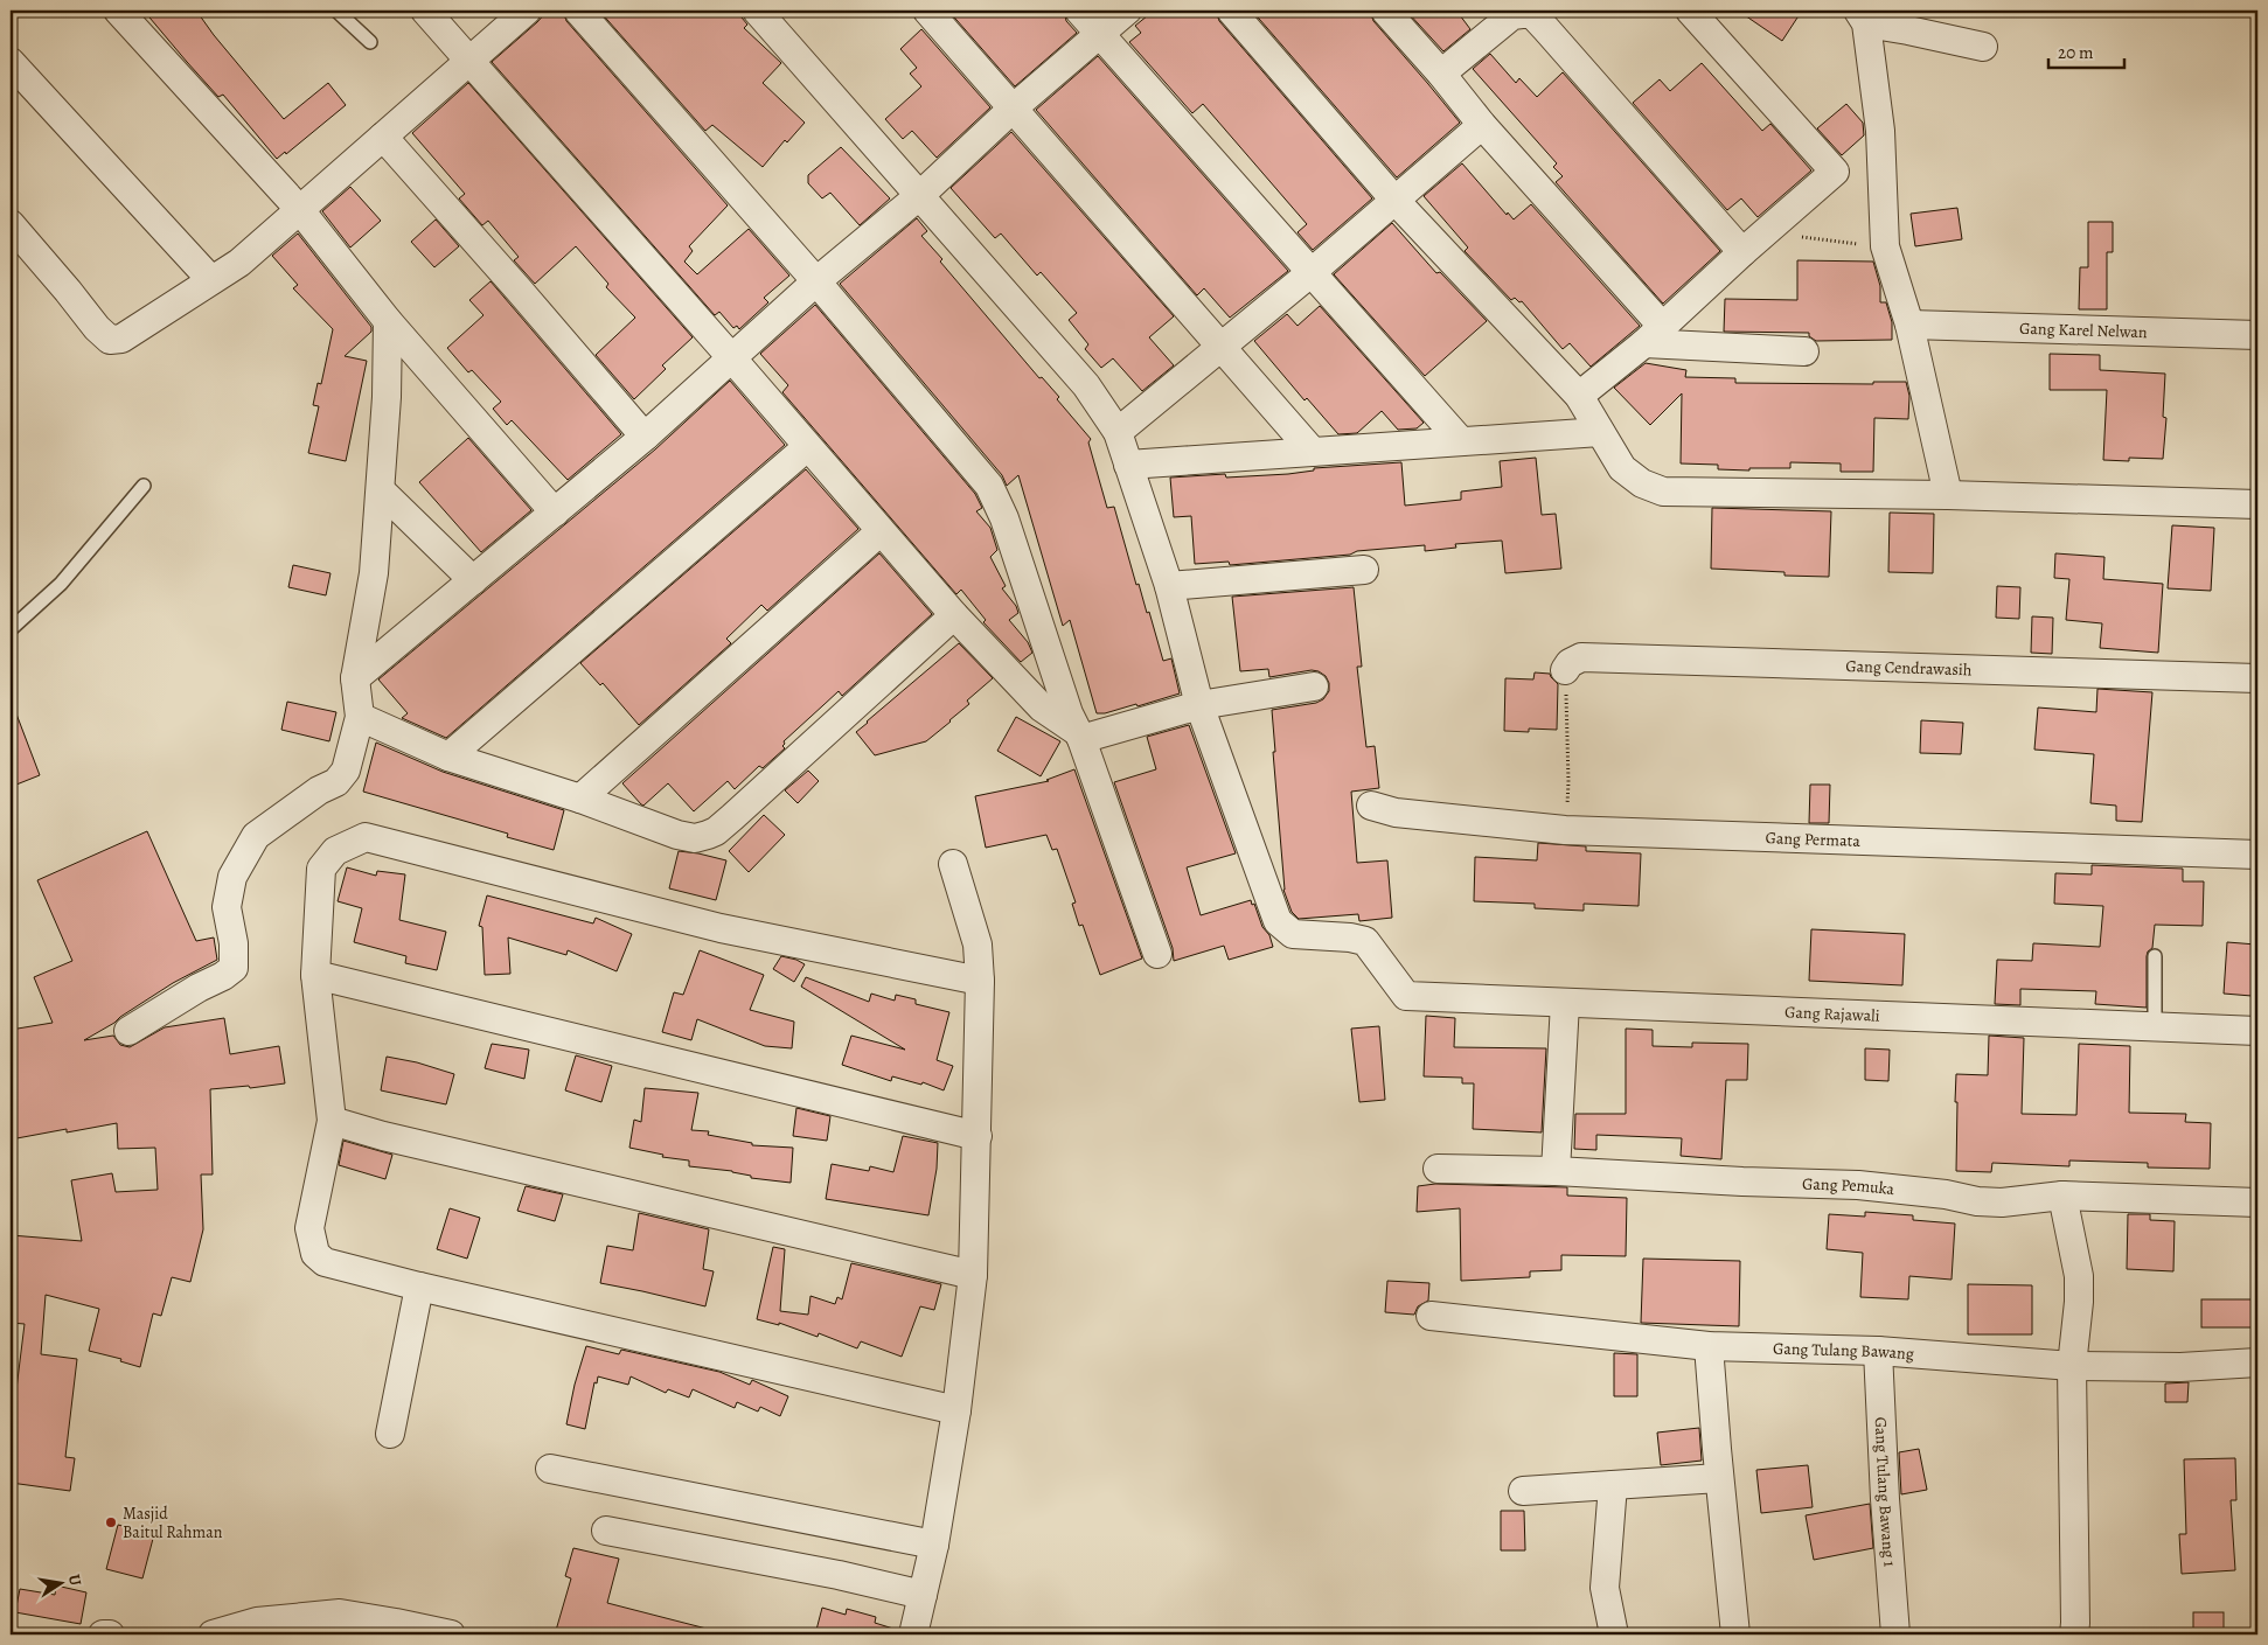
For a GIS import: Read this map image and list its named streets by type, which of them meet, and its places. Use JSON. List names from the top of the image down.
{
  "streets": {
    "street": [
      "Gang Karel Nelwan",
      "Gang Cendrawasih",
      "Gang Permata",
      "Gang Rajawali",
      "Gang Pemuka",
      "Gang Tulang Bawang",
      "Gang Tulang Bawang 1"
    ]
  },
  "crossings": [
    ["Gang Tulang Bawang", "Gang Tulang Bawang 1"]
  ],
  "places": ["Masjid Baitul Rahman"],
  "scale_bar": "20 m",
  "north": "right"
}
